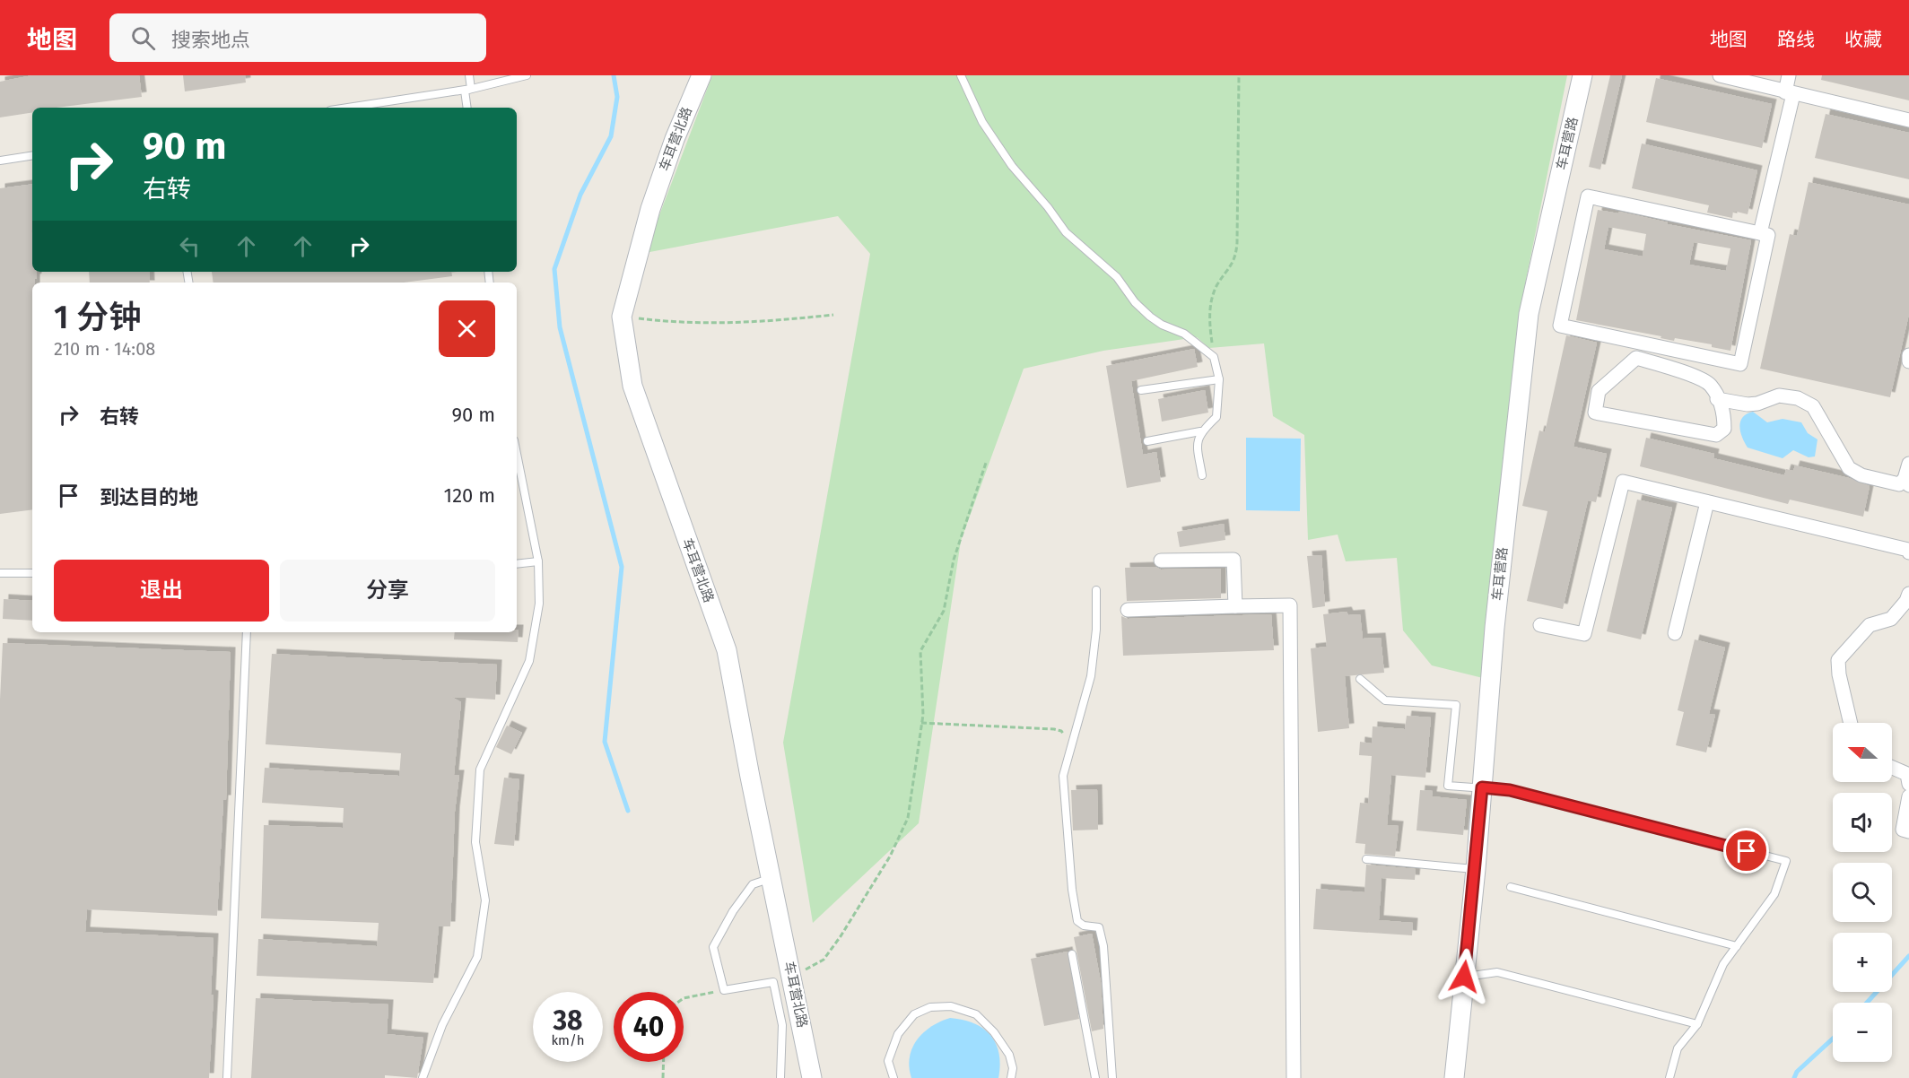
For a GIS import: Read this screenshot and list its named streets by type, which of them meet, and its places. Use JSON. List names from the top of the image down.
{
  "streets": {
    "street": ["车耳营北路", "车耳营路"]
  },
  "north": "left",
  "page": {
    "header": "地图",
    "search": "搜索地点",
    "nav": ["地图", "路线", "收藏"],
    "turn": ["90 m", "右转"],
    "heading": ["1 分钟", "210 m · 14:08"],
    "list": [
      {
        "name": "右转",
        "value": "90 m"
      },
      {
        "name": "到达目的地",
        "value": "120 m"
      }
    ],
    "buttons": ["退出", "分享"],
    "map_buttons": ["+", "−"],
    "speed": "38 km/h",
    "limit": "40"
  }
}
